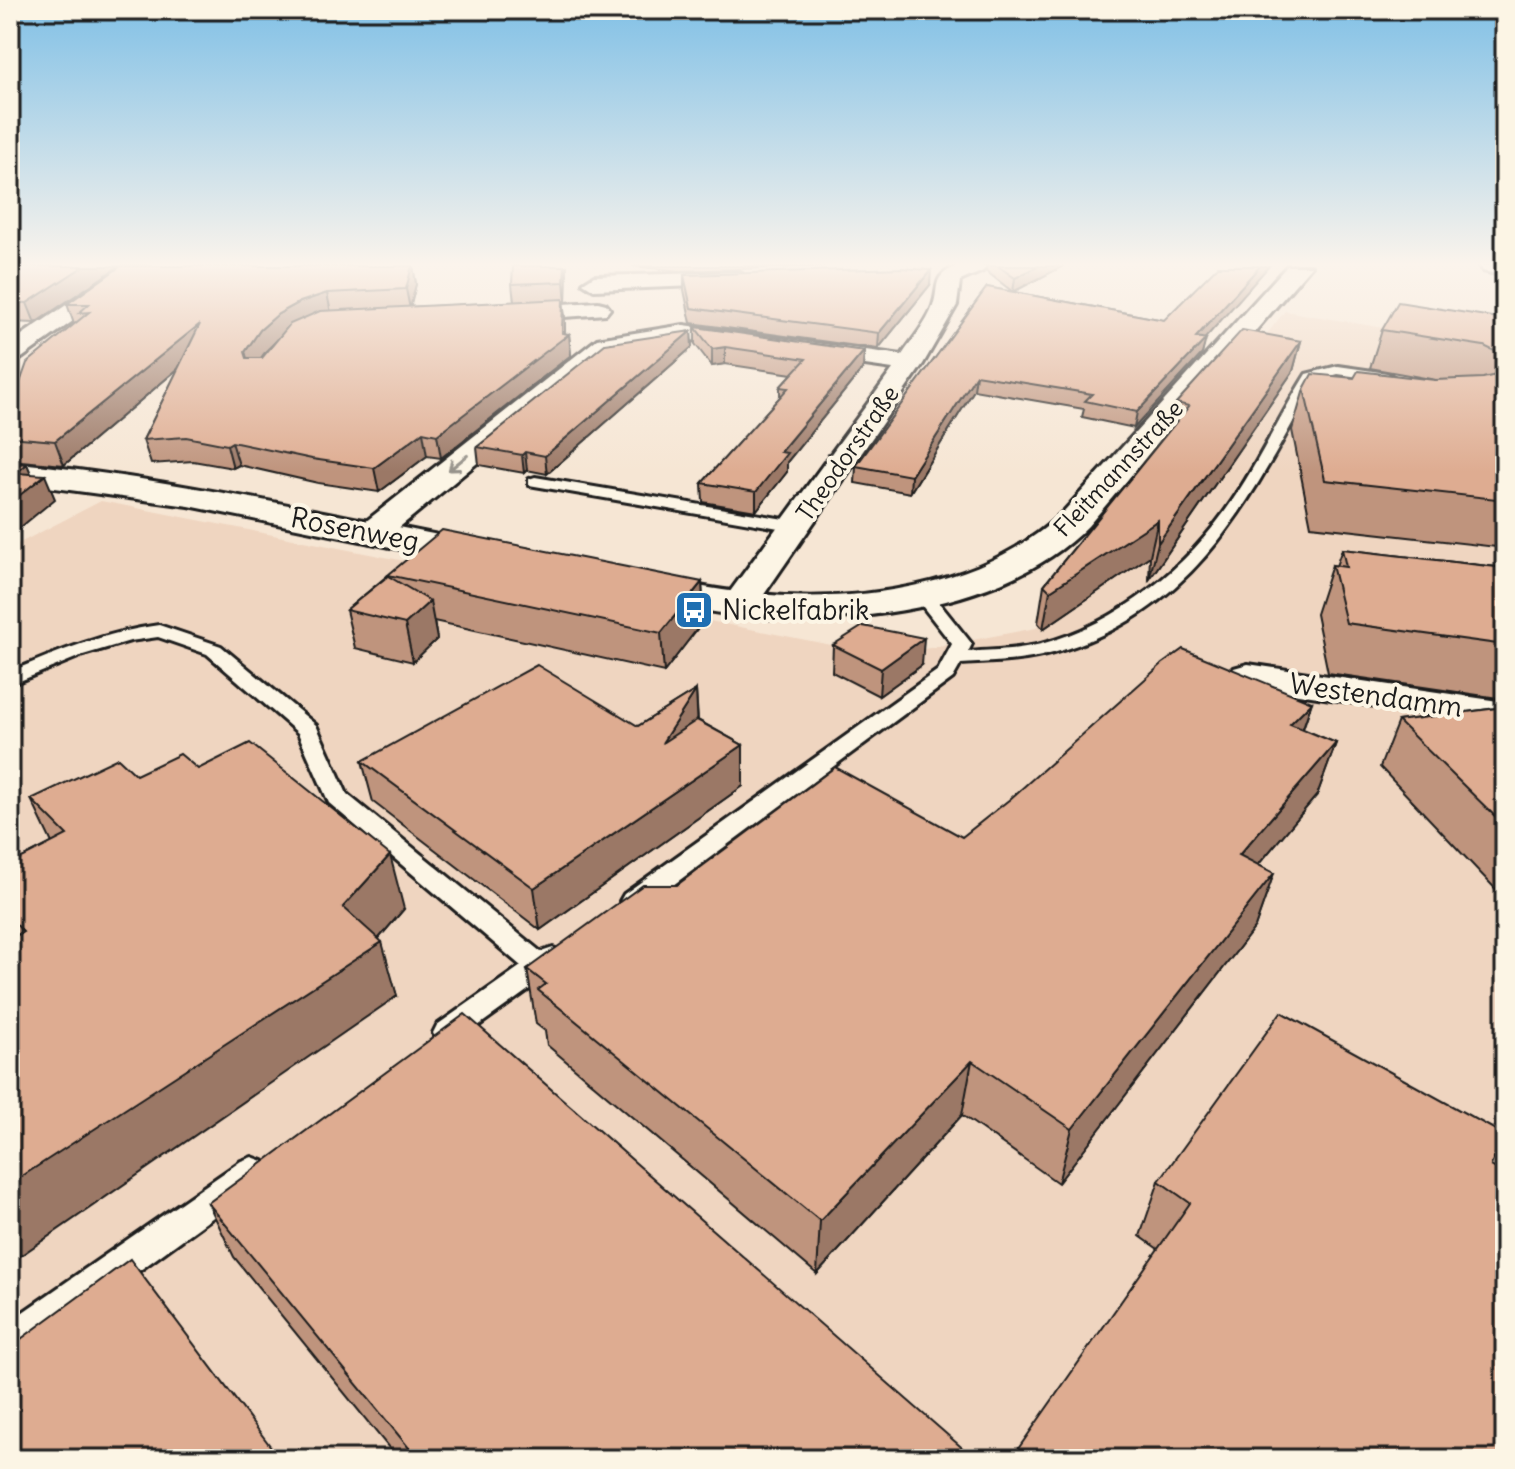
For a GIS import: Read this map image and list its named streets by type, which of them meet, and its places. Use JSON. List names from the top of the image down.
{
  "streets": {
    "street": [
      "Theodorstraße",
      "Fleitmannstraße",
      "Rosenweg",
      "Westendamm"
    ]
  },
  "places": {
    "bus stop": ["Nickelfabrik"]
  }
}
